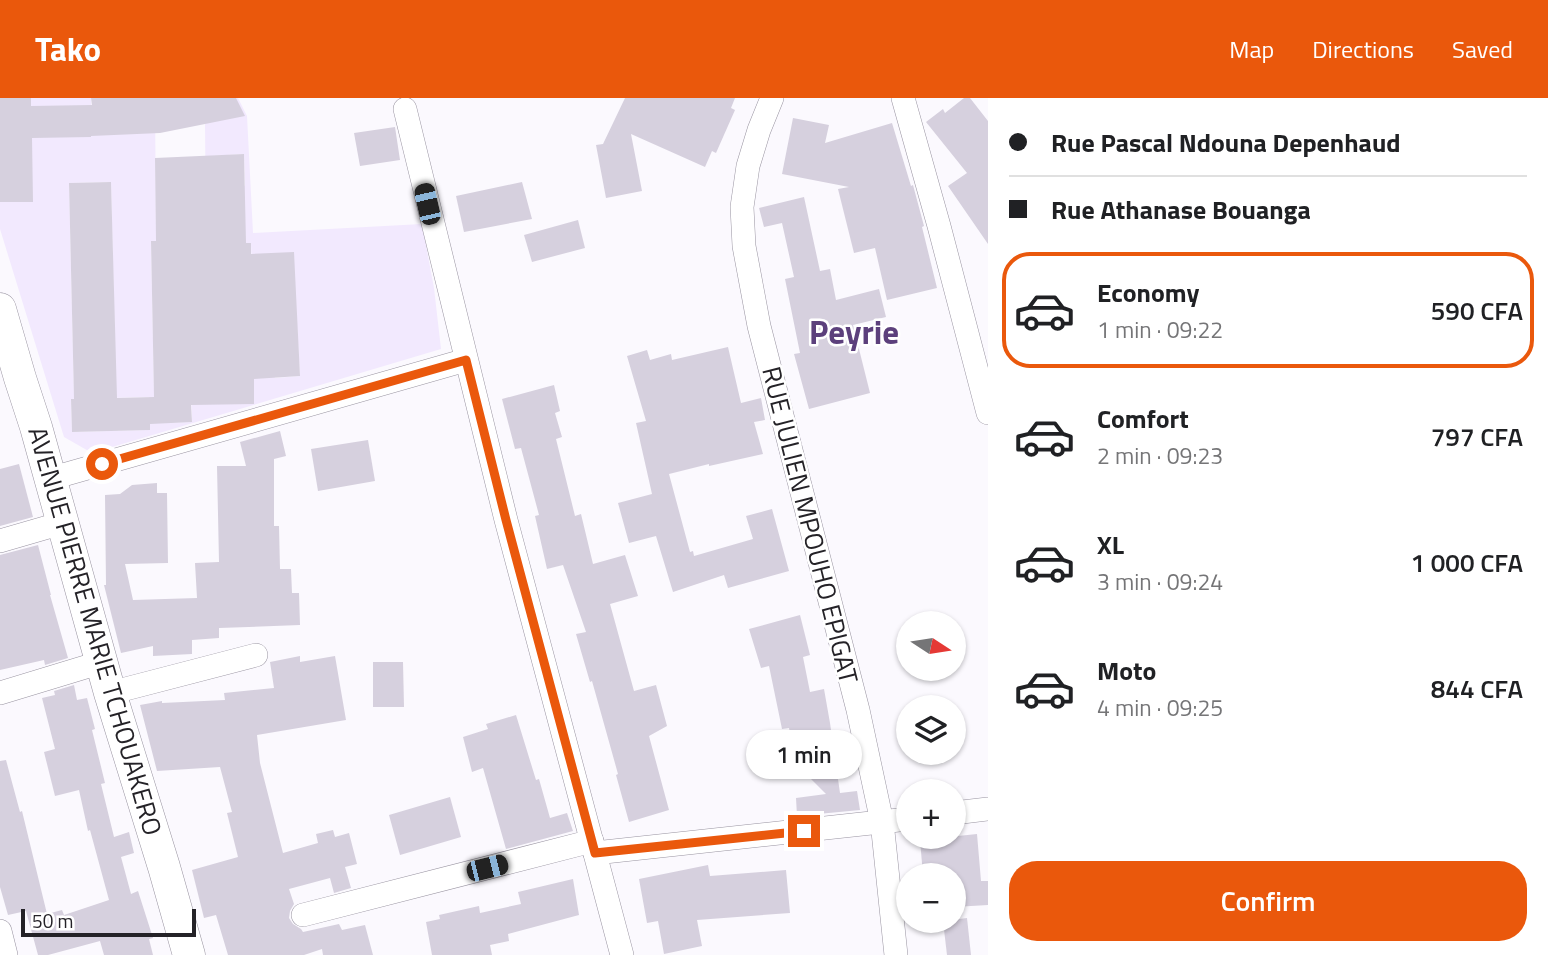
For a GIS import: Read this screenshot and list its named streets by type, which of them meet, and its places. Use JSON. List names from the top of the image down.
{
  "streets": {
    "main road": ["AVENUE PIERRE MARIE TCHOUAKERO"],
    "street": ["RUE JULIEN MPOUHO EPIGAT"]
  },
  "districts": ["Peyrie"],
  "scale_bar": "50 m",
  "north": "right",
  "page": {
    "header": "Tako",
    "nav": ["Map", "Directions", "Saved"],
    "banner": ["Rue Pascal Ndouna Depenhaud", "Rue Athanase Bouanga"],
    "list": [
      {
        "name": "Economy",
        "note": "1 min · 09:22",
        "value": "590 CFA"
      },
      {
        "name": "Comfort",
        "note": "2 min · 09:23",
        "value": "797 CFA"
      },
      {
        "name": "XL",
        "note": "3 min · 09:24",
        "value": "1 000 CFA"
      },
      {
        "name": "Moto",
        "note": "4 min · 09:25",
        "value": "844 CFA"
      }
    ],
    "map_buttons": ["+", "−"],
    "bubble": "1 min",
    "buttons": "Confirm",
    "scale": "50 m"
  }
}
